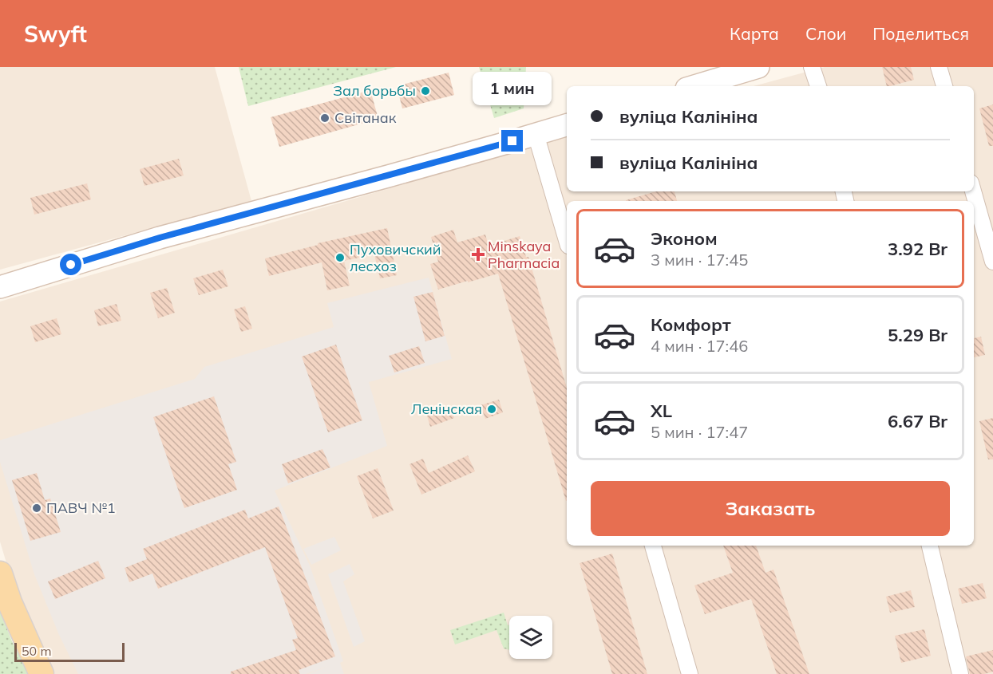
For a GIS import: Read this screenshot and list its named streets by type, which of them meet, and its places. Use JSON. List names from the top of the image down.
{
  "places": {
    "other": [
      "Зал борьбы",
      "Світанак",
      "Пуховичский лесхоз",
      "Ленінская",
      "ПАВЧ №1"
    ],
    "health": ["Minskaya Pharmacia"]
  },
  "scale_bar": "50 m",
  "page": {
    "header": "Swyft",
    "nav": ["Карта", "Слои", "Поделиться"],
    "bubble": "1 мин",
    "banner": ["вуліца Калініна", "вуліца Калініна"],
    "list": [
      {
        "name": "Эконом",
        "note": "3 мин · 17:45",
        "value": "3.92 Br"
      },
      {
        "name": "Комфорт",
        "note": "4 мин · 17:46",
        "value": "5.29 Br"
      },
      {
        "name": "XL",
        "note": "5 мин · 17:47",
        "value": "6.67 Br"
      }
    ],
    "buttons": "Заказать",
    "scale": "50 m"
  }
}
